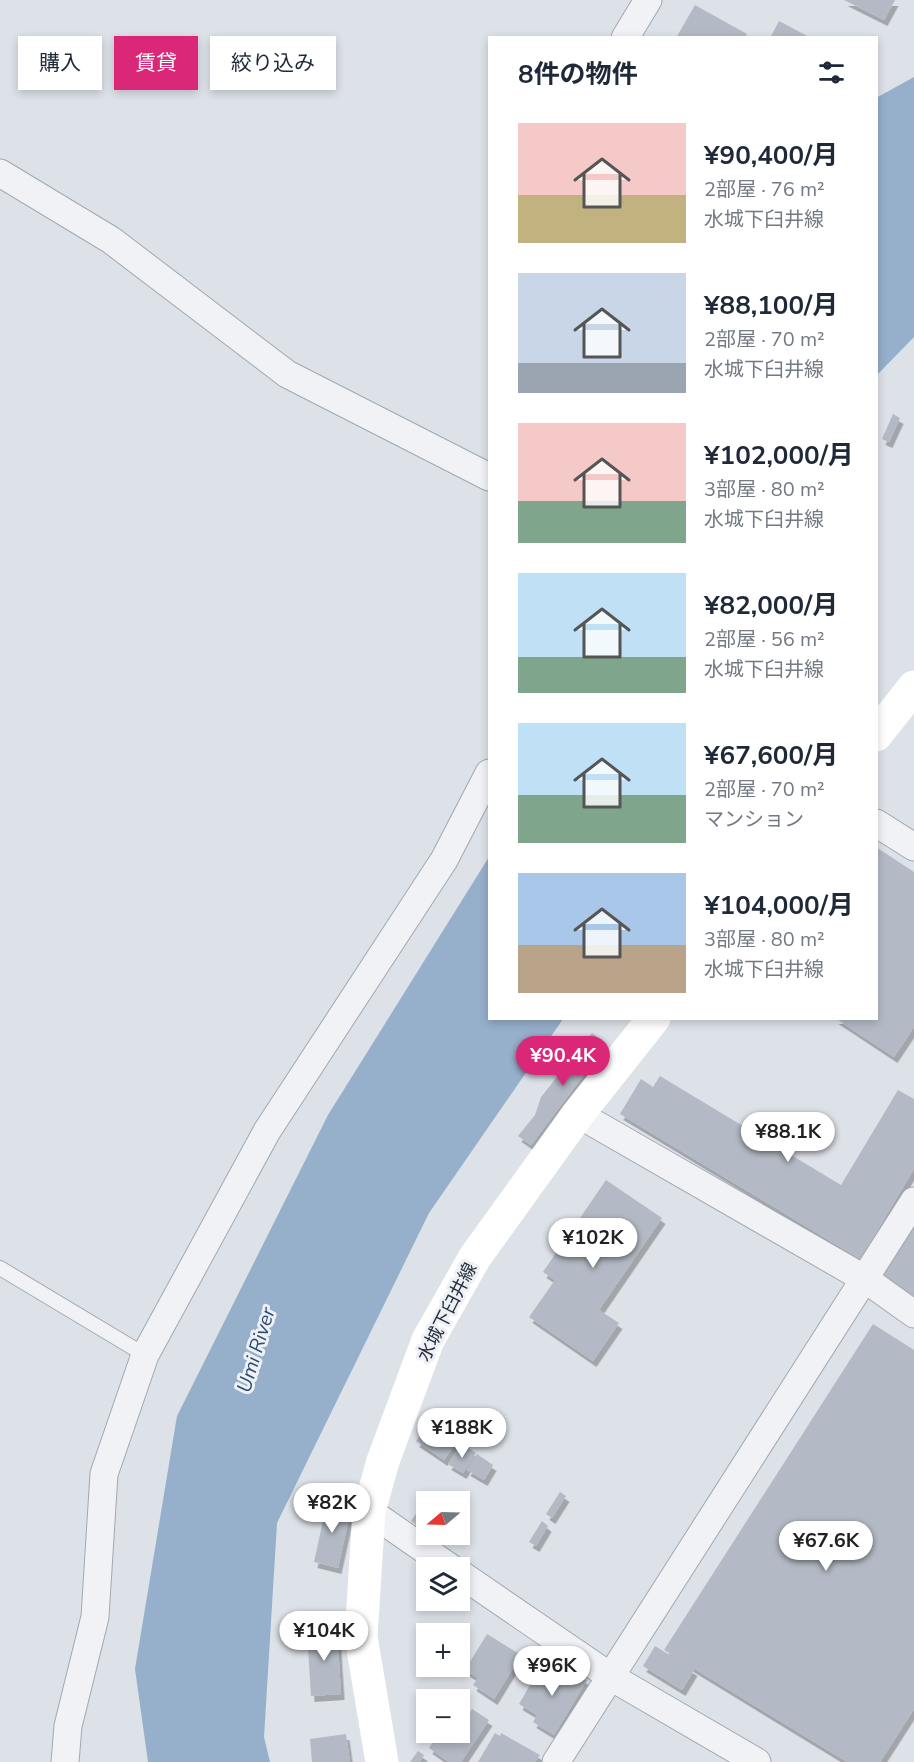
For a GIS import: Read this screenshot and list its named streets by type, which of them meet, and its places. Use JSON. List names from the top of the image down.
{
  "streets": {
    "main road": ["水城下臼井線"]
  },
  "water": ["Umi River"],
  "north": "left",
  "page": {
    "chip": ["購入", "賃貸", "絞り込み"],
    "heading": "8件の物件",
    "list": [
      {
        "name": "¥90,400/月",
        "note": "2部屋 · 76 m² · 水城下臼井線"
      },
      {
        "name": "¥88,100/月",
        "note": "2部屋 · 70 m² · 水城下臼井線"
      },
      {
        "name": "¥102,000/月",
        "note": "3部屋 · 80 m² · 水城下臼井線"
      },
      {
        "name": "¥82,000/月",
        "note": "2部屋 · 56 m² · 水城下臼井線"
      },
      {
        "name": "¥67,600/月",
        "note": "2部屋 · 70 m² · マンション"
      },
      {
        "name": "¥104,000/月",
        "note": "3部屋 · 80 m² · 水城下臼井線"
      }
    ],
    "price": [
      "¥90.4K",
      "¥88.1K",
      "¥102K",
      "¥188K",
      "¥82K",
      "¥67.6K",
      "¥104K",
      "¥96K"
    ],
    "map_buttons": ["+", "−"]
  }
}
